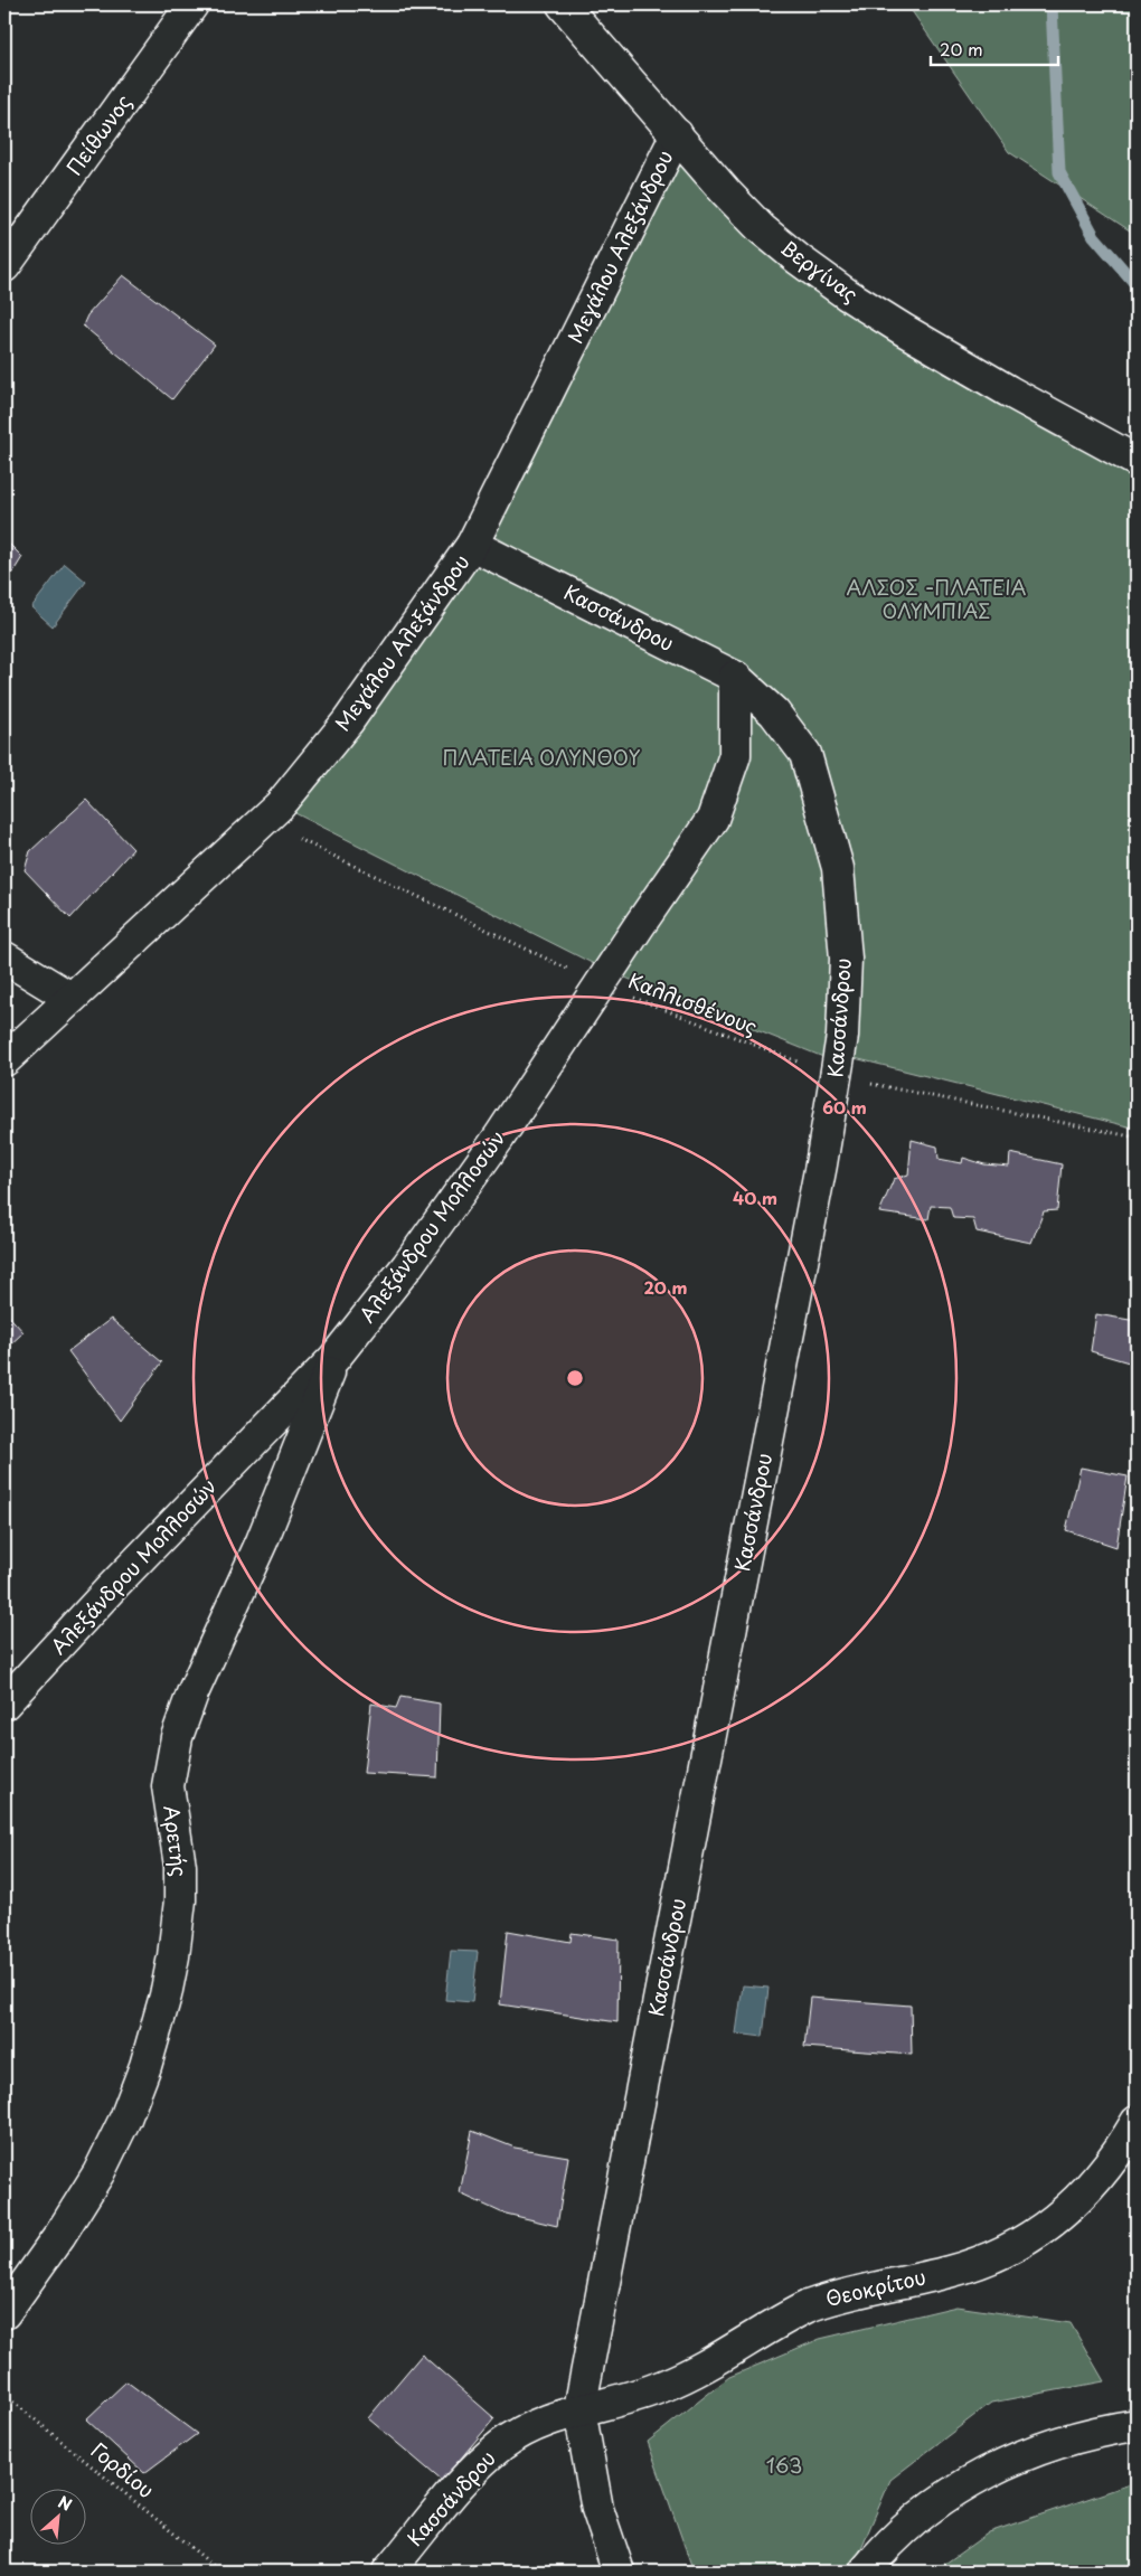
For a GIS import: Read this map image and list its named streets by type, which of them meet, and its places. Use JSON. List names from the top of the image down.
{
  "streets": {
    "street": [
      "Πείθωνος",
      "Μεγάλου Αλεξάνδρου",
      "Βεργίνας",
      "Κασσάνδρου",
      "Αλεξάνδρου Μολλοσών",
      "Αρετής",
      "Θεοκρίτου"
    ],
    "path": ["Καλλισθένους", "Γορδίου"]
  },
  "crossings": [
    ["Μεγάλου Αλεξάνδρου", "Βεργίνας"],
    ["Μεγάλου Αλεξάνδρου", "Κασσάνδρου"],
    ["Μεγάλου Αλεξάνδρου", "Καλλισθένους"],
    ["Κασσάνδρου", "Καλλισθένους"],
    ["Κασσάνδρου", "Αλεξάνδρου Μολλοσών"],
    ["Κασσάνδρου", "Θεοκρίτου"],
    ["Καλλισθένους", "Αλεξάνδρου Μολλοσών"],
    ["Αλεξάνδρου Μολλοσών", "Αρετής"]
  ],
  "parks": ["ΑΛΣΟΣ -ΠΛΑΤΕΙΑ ΟΛΥΜΠΙΑΣ", "ΠΛΑΤΕΙΑ ΟΛΥΝΘΟΥ", "163"],
  "scale_bar": "20 m",
  "north": "top right",
  "rings": ["60 m", "40 m", "20 m"]
}
